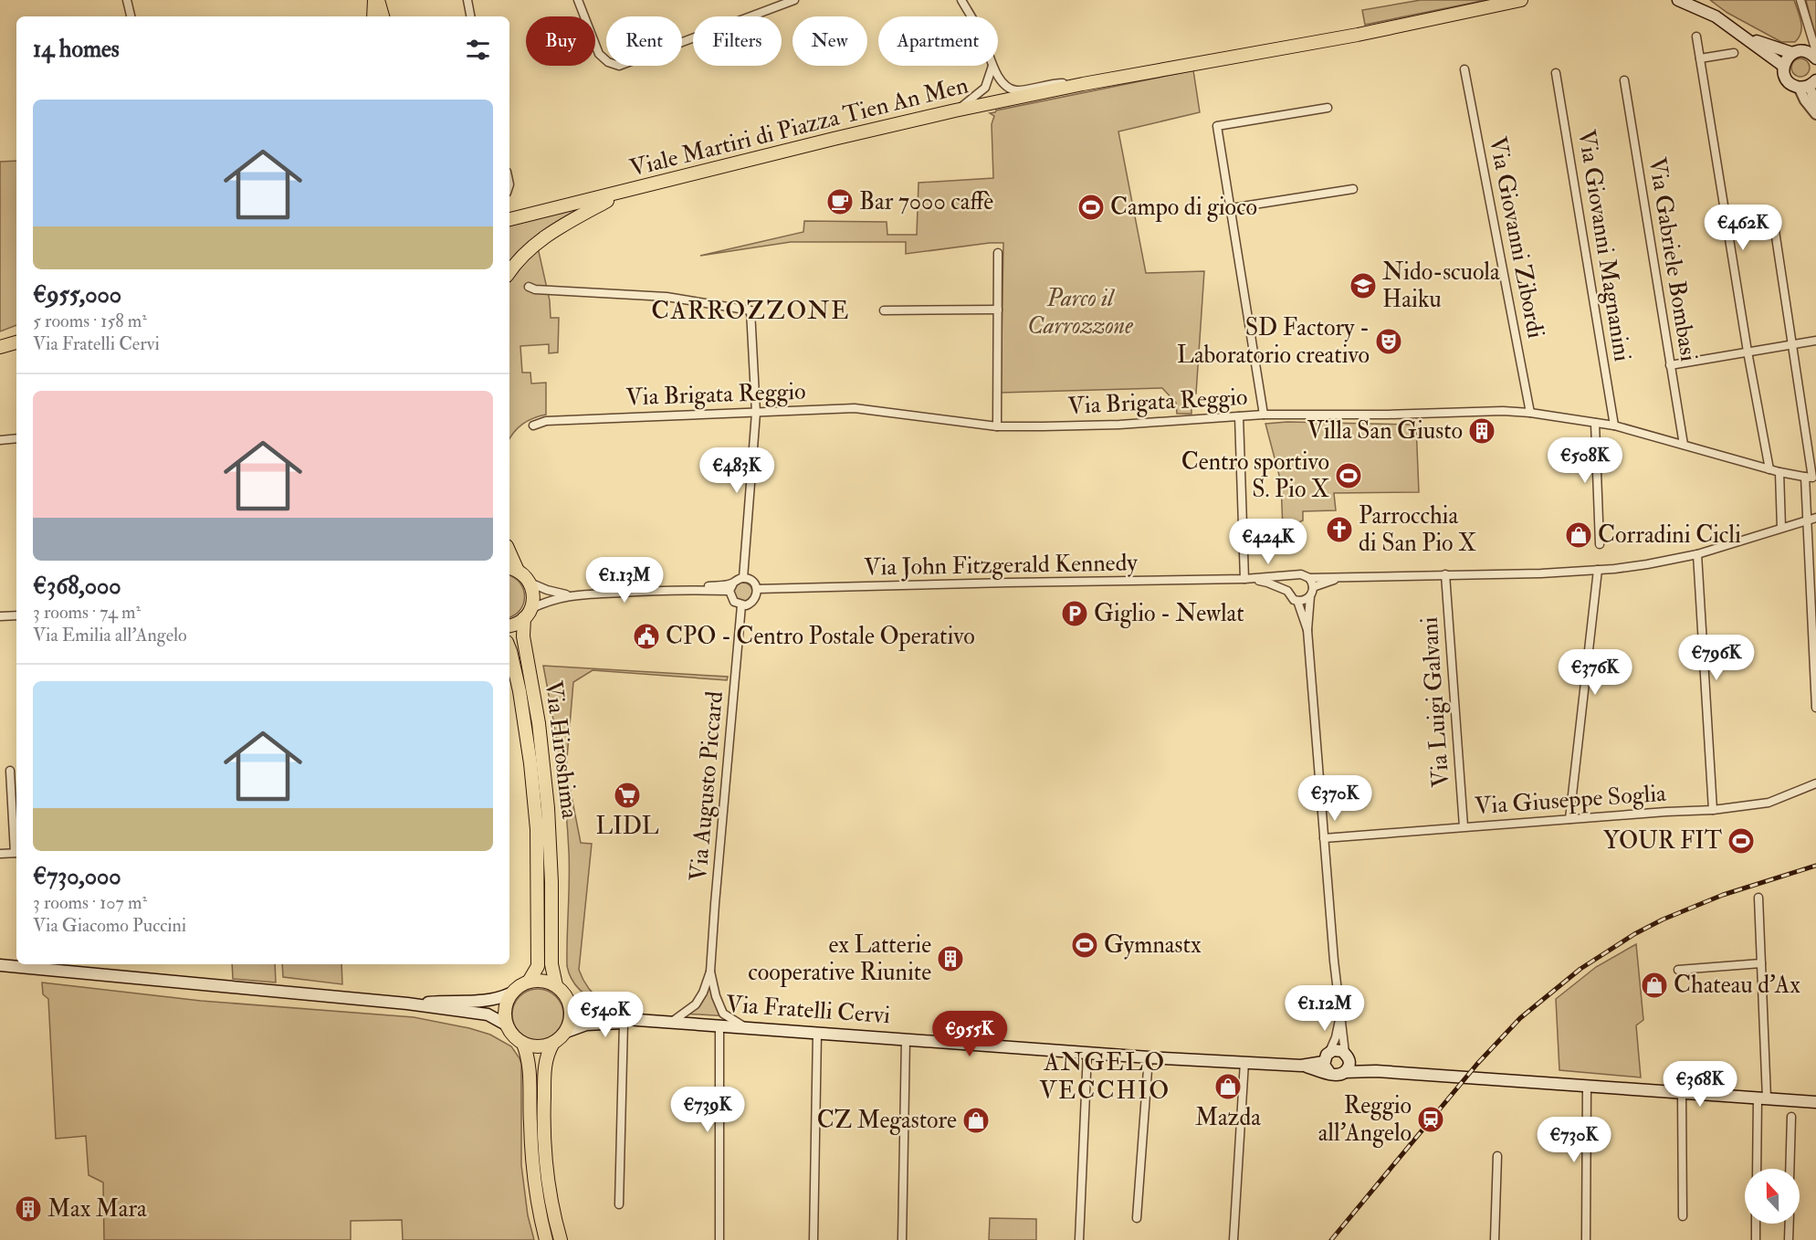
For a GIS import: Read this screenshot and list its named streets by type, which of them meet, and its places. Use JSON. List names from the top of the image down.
{
  "streets": {
    "main road": ["Viale Martiri di Piazza Tien An Men", "Via Hiroshima", "Via Fratelli Cervi"],
    "street": [
      "Via Giovanni Zibordi",
      "Via Giovanni Magnanini",
      "Via Gabriele Bombasi",
      "Via Brigata Reggio",
      "Via John Fitzgerald Kennedy",
      "Via Luigi Galvani",
      "Via Augusto Piccard",
      "Via Giuseppe Soglia"
    ]
  },
  "crossings": [
    ["Via Giovanni Zibordi", "Via Brigata Reggio"],
    ["Via Giovanni Magnanini", "Via Brigata Reggio"],
    ["Via Gabriele Bombasi", "Via Brigata Reggio"],
    ["Via John Fitzgerald Kennedy", "Via Luigi Galvani"],
    ["Via John Fitzgerald Kennedy", "Via Augusto Piccard"],
    ["Via Luigi Galvani", "Via Giuseppe Soglia"],
    ["Via Hiroshima", "Via Fratelli Cervi"],
    ["Via Augusto Piccard", "Via Fratelli Cervi"]
  ],
  "districts": ["CARROZZONE", "ANGELO VECCHIO"],
  "parks": ["Parco il Carrozzone"],
  "places": {
    "cafe": ["Bar 7000 caffè"],
    "sports": [
      "Campo di gioco",
      "Centro sportivo S. Pio X",
      "YOUR FIT",
      "Gymnastx"
    ],
    "school or university": ["Nido-scuola Haiku"],
    "theatre": ["SD Factory - Laboratorio creativo"],
    "building": ["Villa San Giusto", "ex Latterie cooperative Riunite", "Max Mara"],
    "church": ["Parrocchia di San Pio X"],
    "shop": [
      "Corradini Cicli",
      "Chateau d'Ax",
      "Mazda",
      "CZ Megastore"
    ],
    "parking": ["Giglio - Newlat"],
    "public building": ["CPO - Centro Postale Operativo"],
    "supermarket": ["LIDL"],
    "station": ["Reggio all’Angelo"]
  },
  "north": "top",
  "page": {
    "chip": [
      "Buy",
      "Rent",
      "Filters",
      "New",
      "Apartment"
    ],
    "heading": "14 homes",
    "list": [
      {
        "name": "€955,000",
        "note": "5 rooms · 158 m² · Via Fratelli Cervi"
      },
      {
        "name": "€368,000",
        "note": "3 rooms · 74 m² · Via Emilia all'Angelo"
      },
      {
        "name": "€730,000",
        "note": "3 rooms · 107 m² · Via Giacomo Puccini"
      }
    ],
    "price": [
      "€462K",
      "€508K",
      "€483K",
      "€424K",
      "€1.13M",
      "€796K",
      "€376K",
      "€370K",
      "€1.12M",
      "€540K",
      "€955K",
      "€368K",
      "€739K",
      "€730K"
    ]
  }
}
